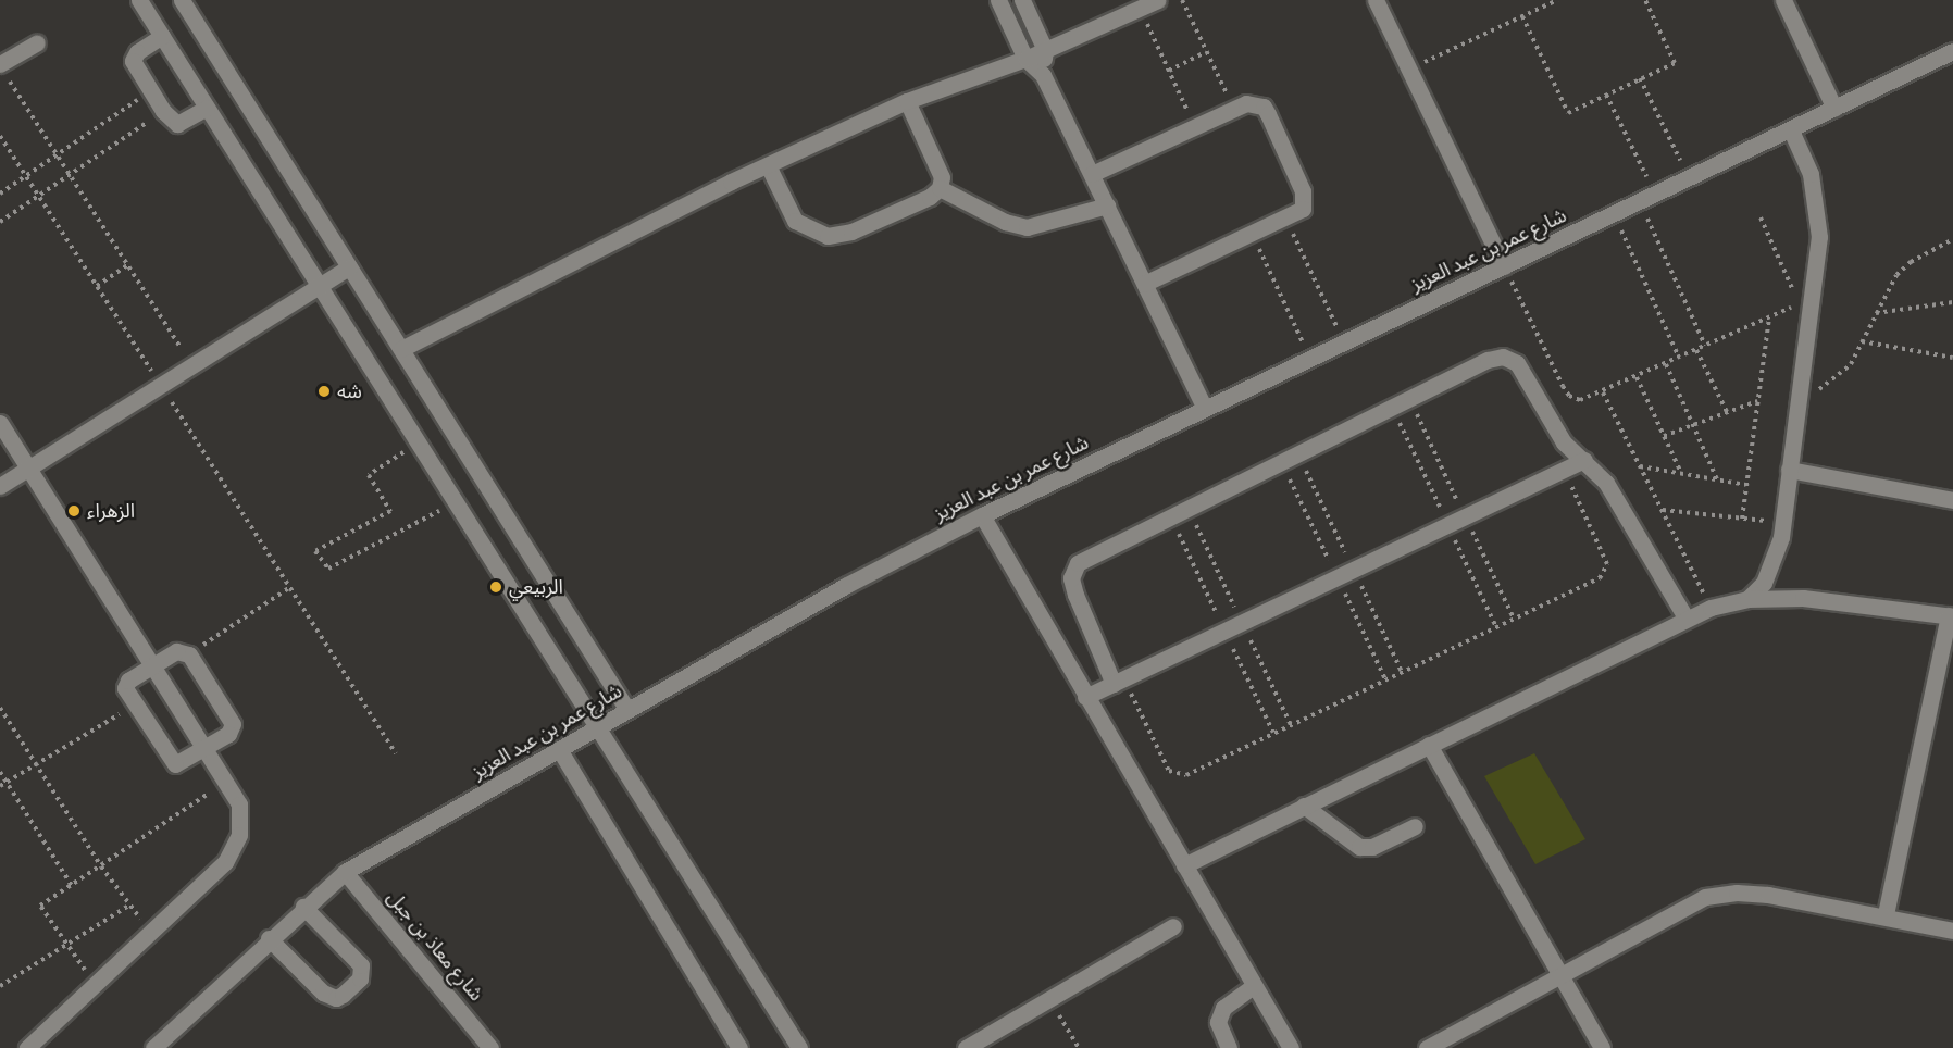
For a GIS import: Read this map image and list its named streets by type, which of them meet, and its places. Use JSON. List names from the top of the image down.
{
  "streets": {
    "street": ["شارع عمر بن عبد العزيز", "شارع معاذ بن جبل"]
  },
  "crossings": [
    ["شارع عمر بن عبد العزيز", "شارع معاذ بن جبل"]
  ],
  "places": ["شه", "الزهراء", "الربيعي"]
}
